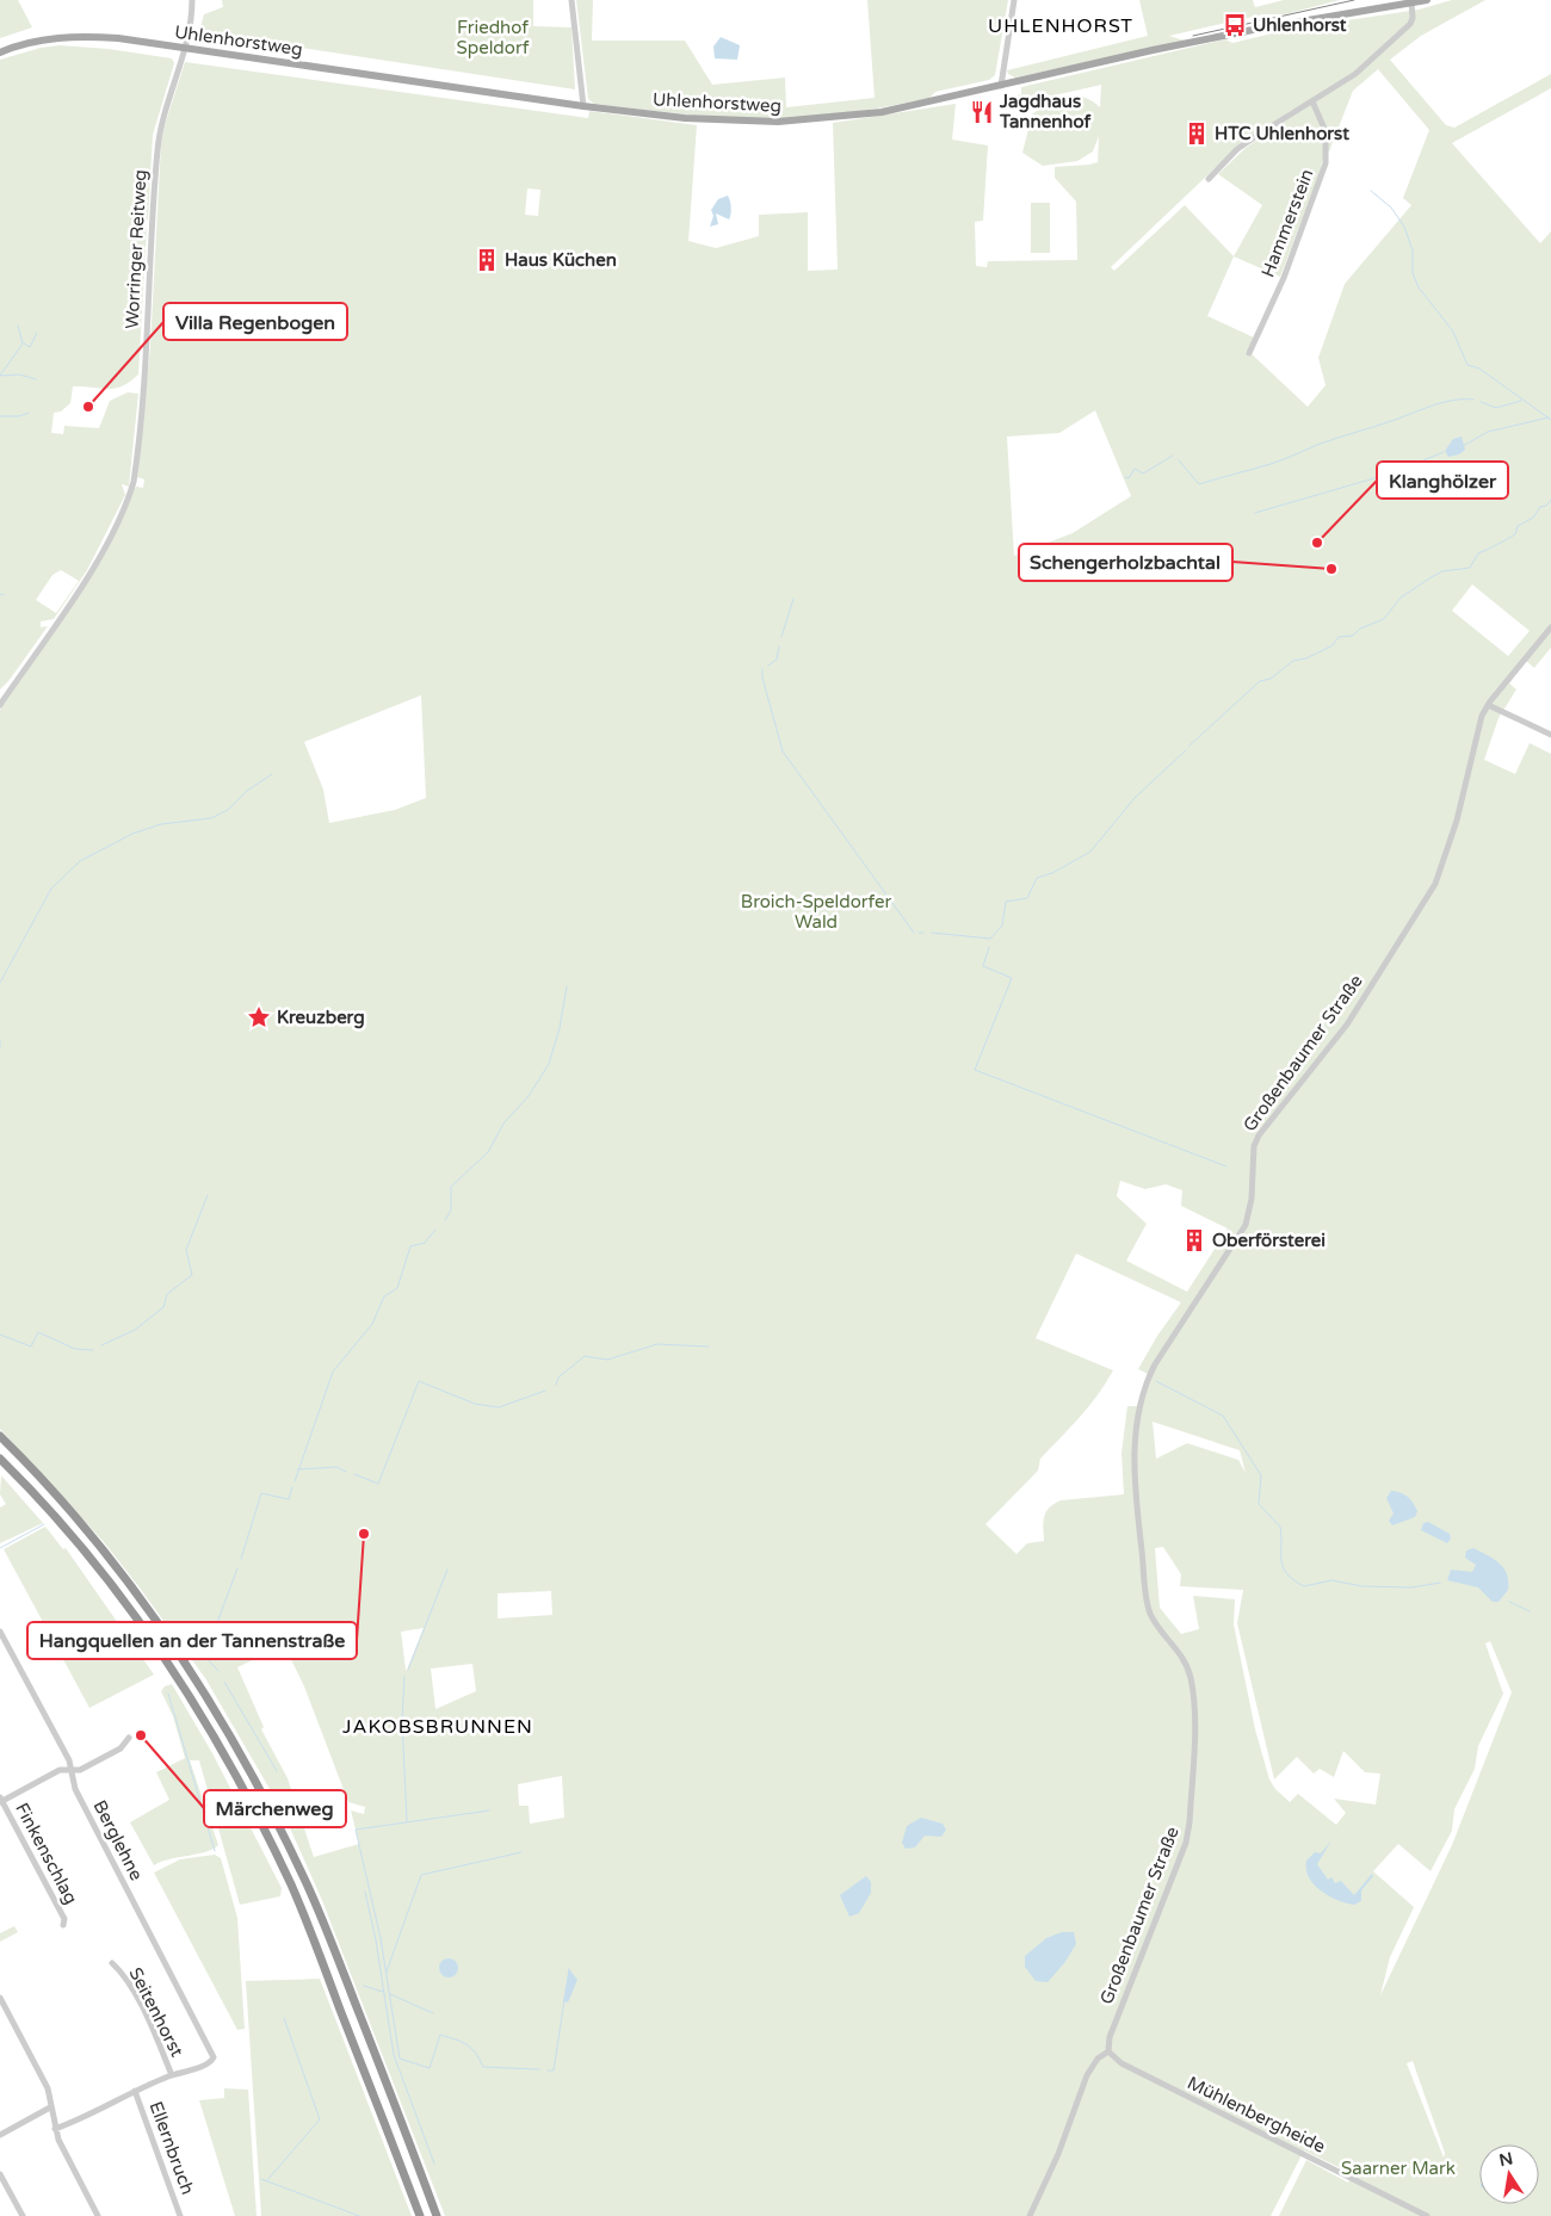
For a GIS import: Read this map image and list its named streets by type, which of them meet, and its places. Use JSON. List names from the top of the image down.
{
  "streets": {
    "main road": ["Uhlenhorstweg"],
    "street": [
      "Hammerstein",
      "Worringer Reitweg",
      "Großenbaumer Straße",
      "Berglehne",
      "Finkenschlag",
      "Seitenhorst",
      "Mühlenbergheide",
      "Ellernbruch"
    ]
  },
  "crossings": [
    ["Uhlenhorstweg", "Worringer Reitweg"],
    ["Großenbaumer Straße", "Mühlenbergheide"],
    ["Berglehne", "Seitenhorst"]
  ],
  "districts": ["UHLENHORST", "JAKOBSBRUNNEN"],
  "parks": ["Friedhof Speldorf", "Broich-Speldorfer Wald", "Saarner Mark"],
  "places": {
    "bus stop": ["Uhlenhorst"],
    "restaurant": ["Jagdhaus Tannenhof"],
    "building": ["HTC Uhlenhorst", "Haus Küchen", "Oberförsterei"],
    "other": [
      "Villa Regenbogen",
      "Klanghölzer",
      "Schengerholzbachtal",
      "Hangquellen an der Tannenstraße",
      "Märchenweg"
    ],
    "place": ["Kreuzberg"]
  },
  "north": "top"
}
